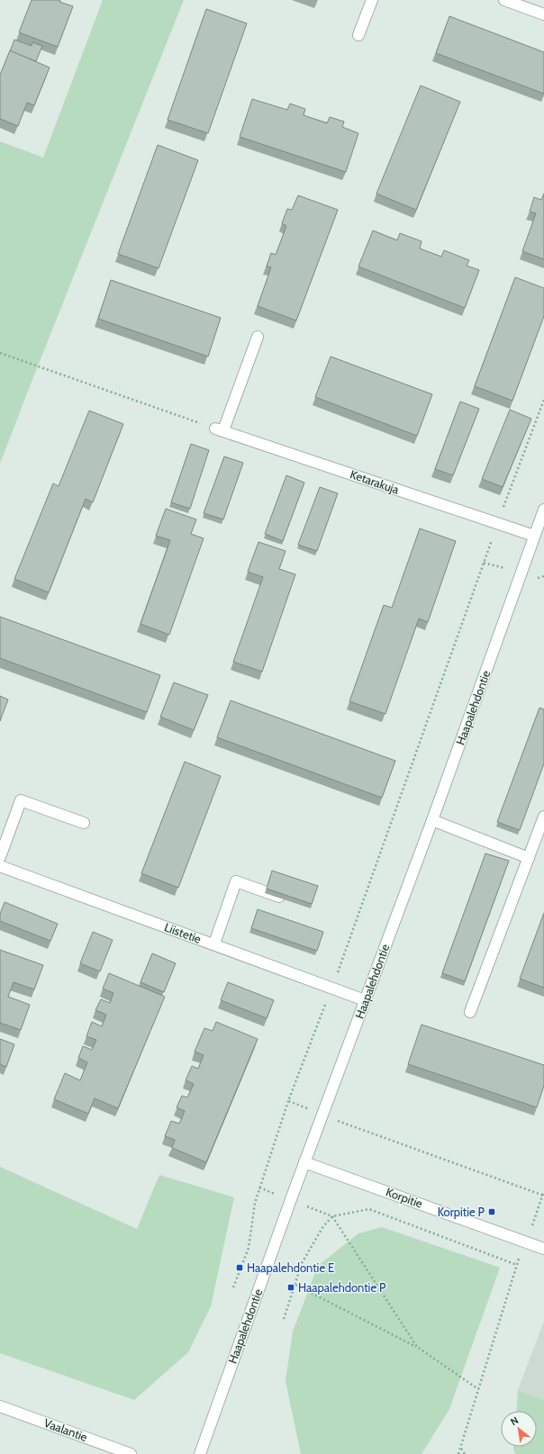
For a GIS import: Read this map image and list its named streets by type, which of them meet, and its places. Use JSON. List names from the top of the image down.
{
  "streets": {
    "street": [
      "Ketarakuja",
      "Haapalehdontie",
      "Liistetie",
      "Korpitie",
      "Vaalantie"
    ]
  },
  "crossings": [
    ["Ketarakuja", "Haapalehdontie"],
    ["Haapalehdontie", "Liistetie"],
    ["Haapalehdontie", "Korpitie"]
  ],
  "places": {
    "transit": ["Korpitie P", "Haapalehdontie E", "Haapalehdontie P"]
  },
  "north": "top left"
}
